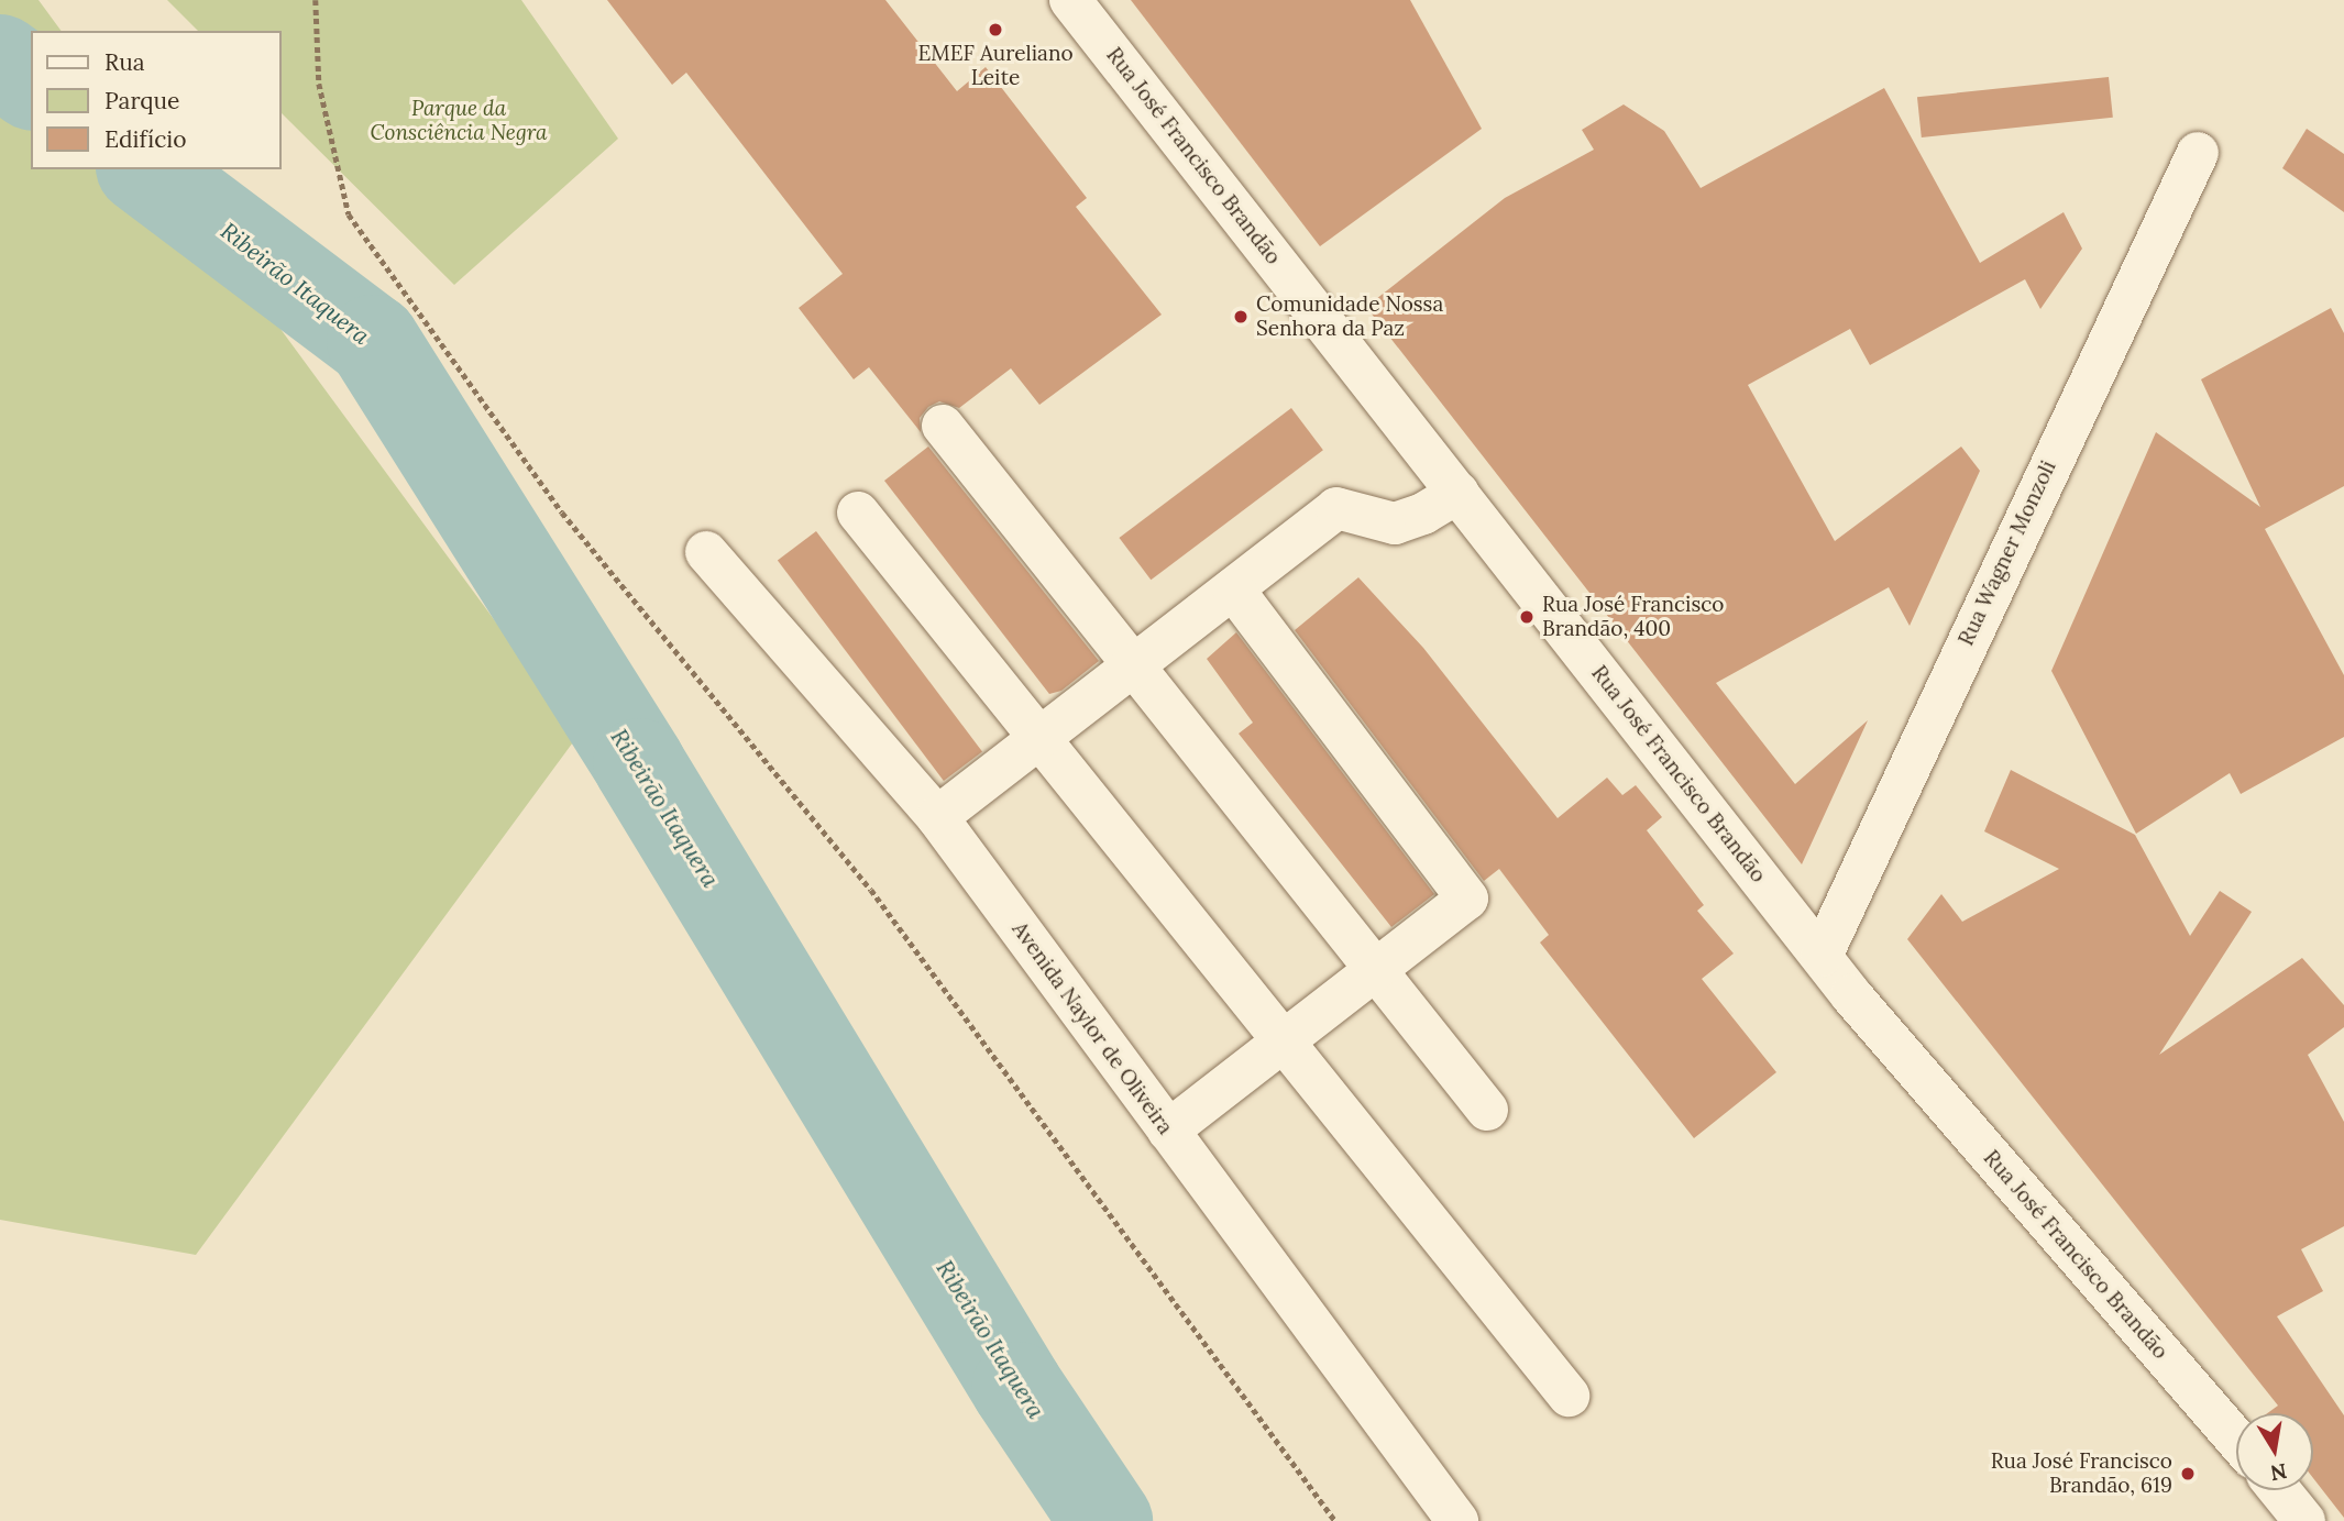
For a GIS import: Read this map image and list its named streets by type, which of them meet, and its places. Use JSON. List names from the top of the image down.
{
  "streets": {
    "street": ["Rua José Francisco Brandão", "Rua Wagner Monzoli", "Avenida Naylor de Oliveira"]
  },
  "crossings": [
    ["Rua José Francisco Brandão", "Rua Wagner Monzoli"]
  ],
  "water": ["Ribeirão Itaquera"],
  "parks": ["Parque da Consciência Negra"],
  "places": [
    "EMEF Aureliano Leite",
    "Comunidade Nossa Senhora da Paz",
    "Rua José Francisco Brandão, 400",
    "Rua José Francisco Brandão, 619"
  ],
  "legend": ["Rua", "Parque", "Edifício"],
  "north": "bottom"
}
